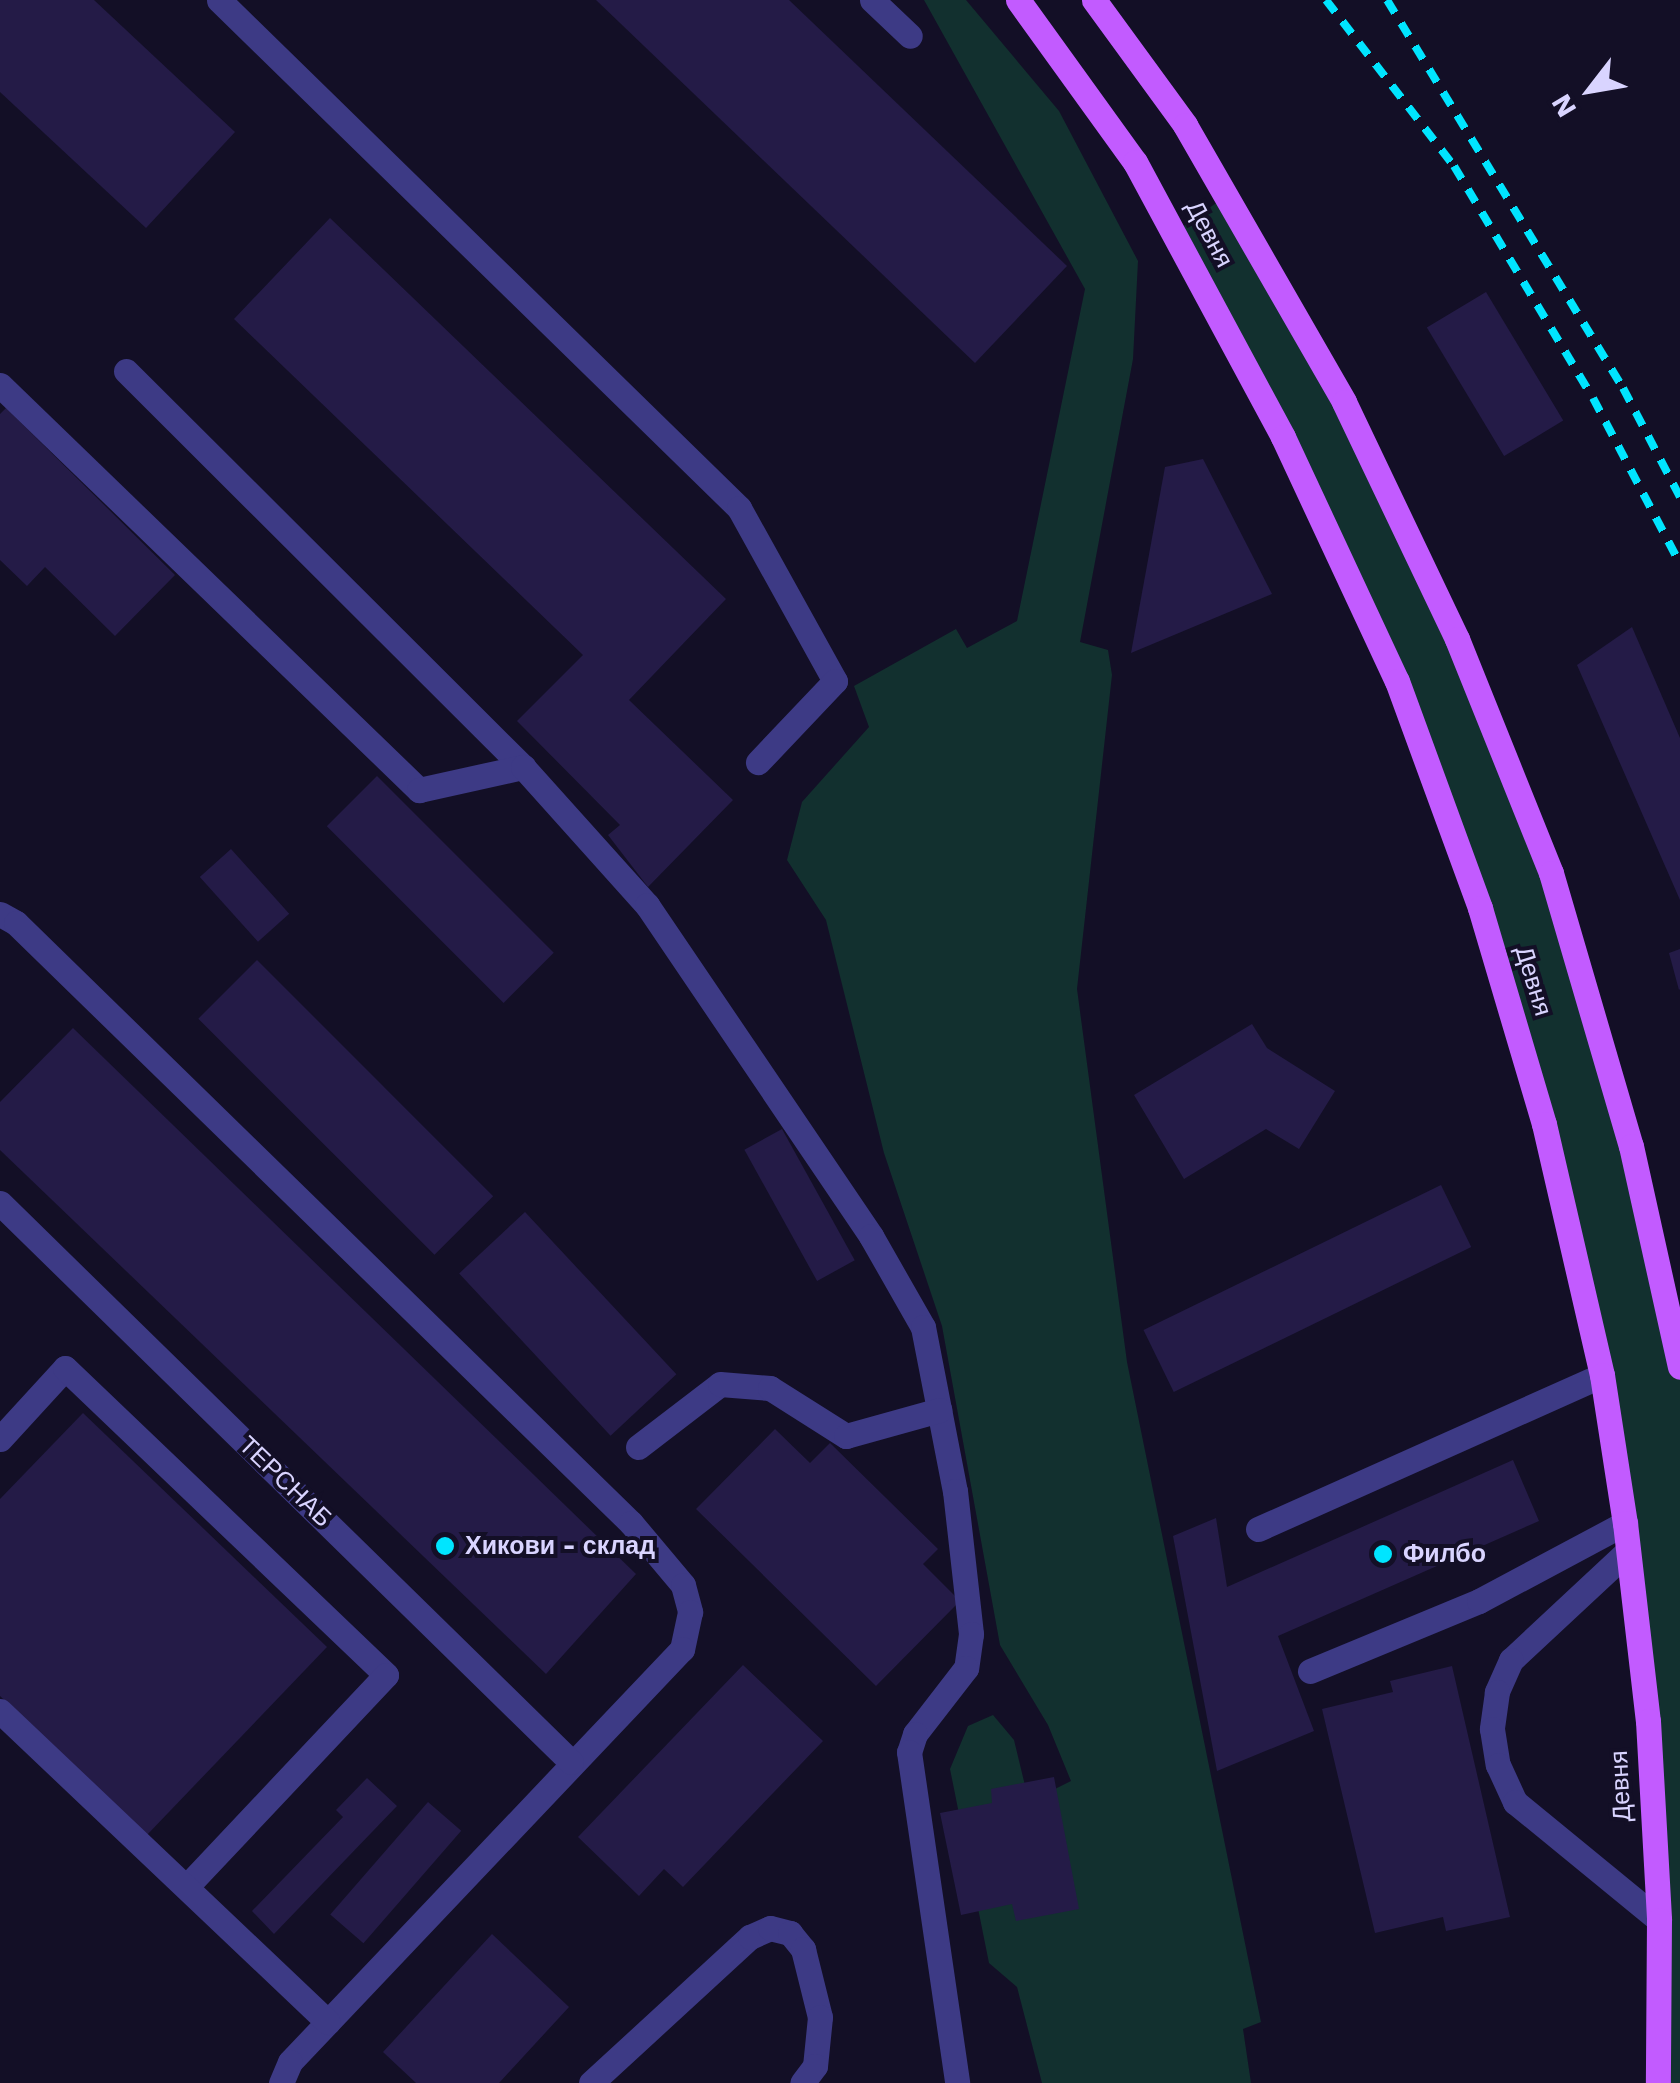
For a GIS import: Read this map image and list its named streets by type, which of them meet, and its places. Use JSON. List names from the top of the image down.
{
  "streets": {
    "main road": ["Девня"],
    "lane": ["ТЕРСНАБ"]
  },
  "places": ["Хикови - склад", "Филбо"],
  "north": "bottom left"
}
